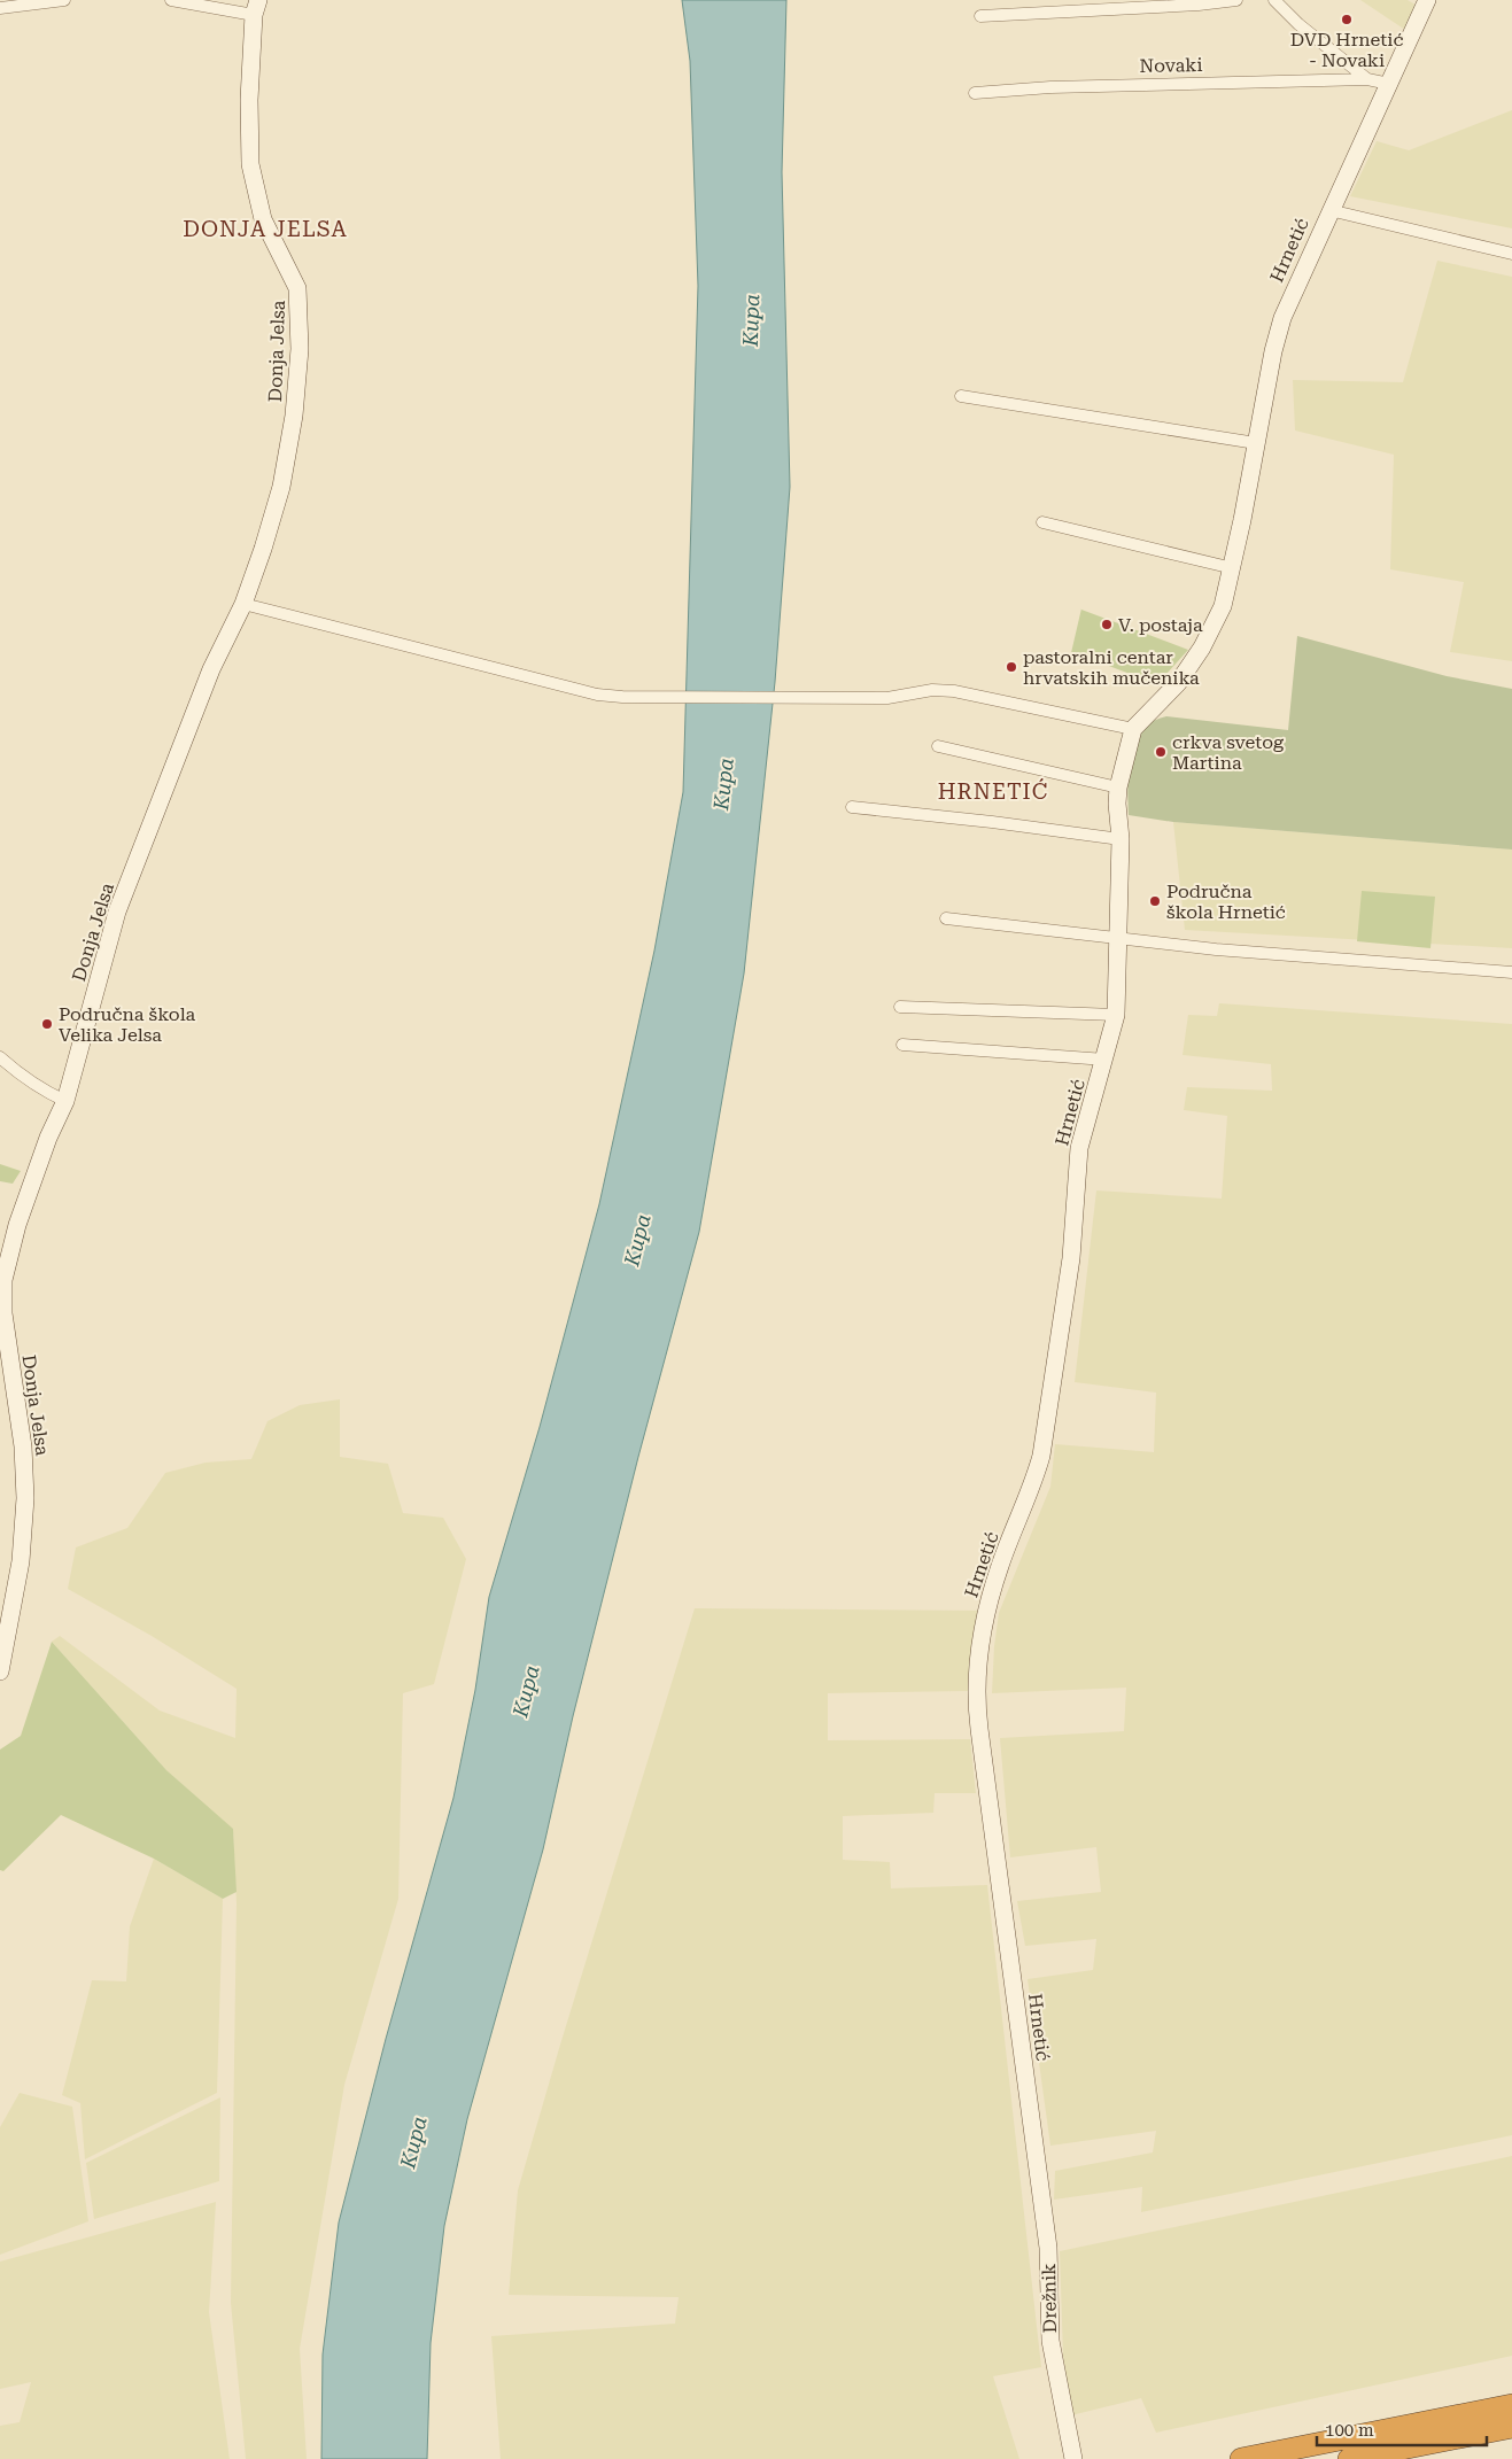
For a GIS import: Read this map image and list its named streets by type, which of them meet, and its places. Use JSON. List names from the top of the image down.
{
  "streets": {
    "street": [
      "Novaki",
      "Hrnetić",
      "Donja Jelsa",
      "Drežnik"
    ]
  },
  "crossings": [
    ["Novaki", "Hrnetić"],
    ["Hrnetić", "Drežnik"]
  ],
  "districts": ["DONJA JELSA", "HRNETIĆ"],
  "water": ["Kupa"],
  "places": [
    "DVD Hrnetić - Novaki",
    "V. postaja",
    "pastoralni centar hrvatskih mučenika",
    "crkva svetog Martina",
    "Područna škola Hrnetić",
    "Područna škola Velika Jelsa"
  ],
  "scale_bar": "100 m"
}
